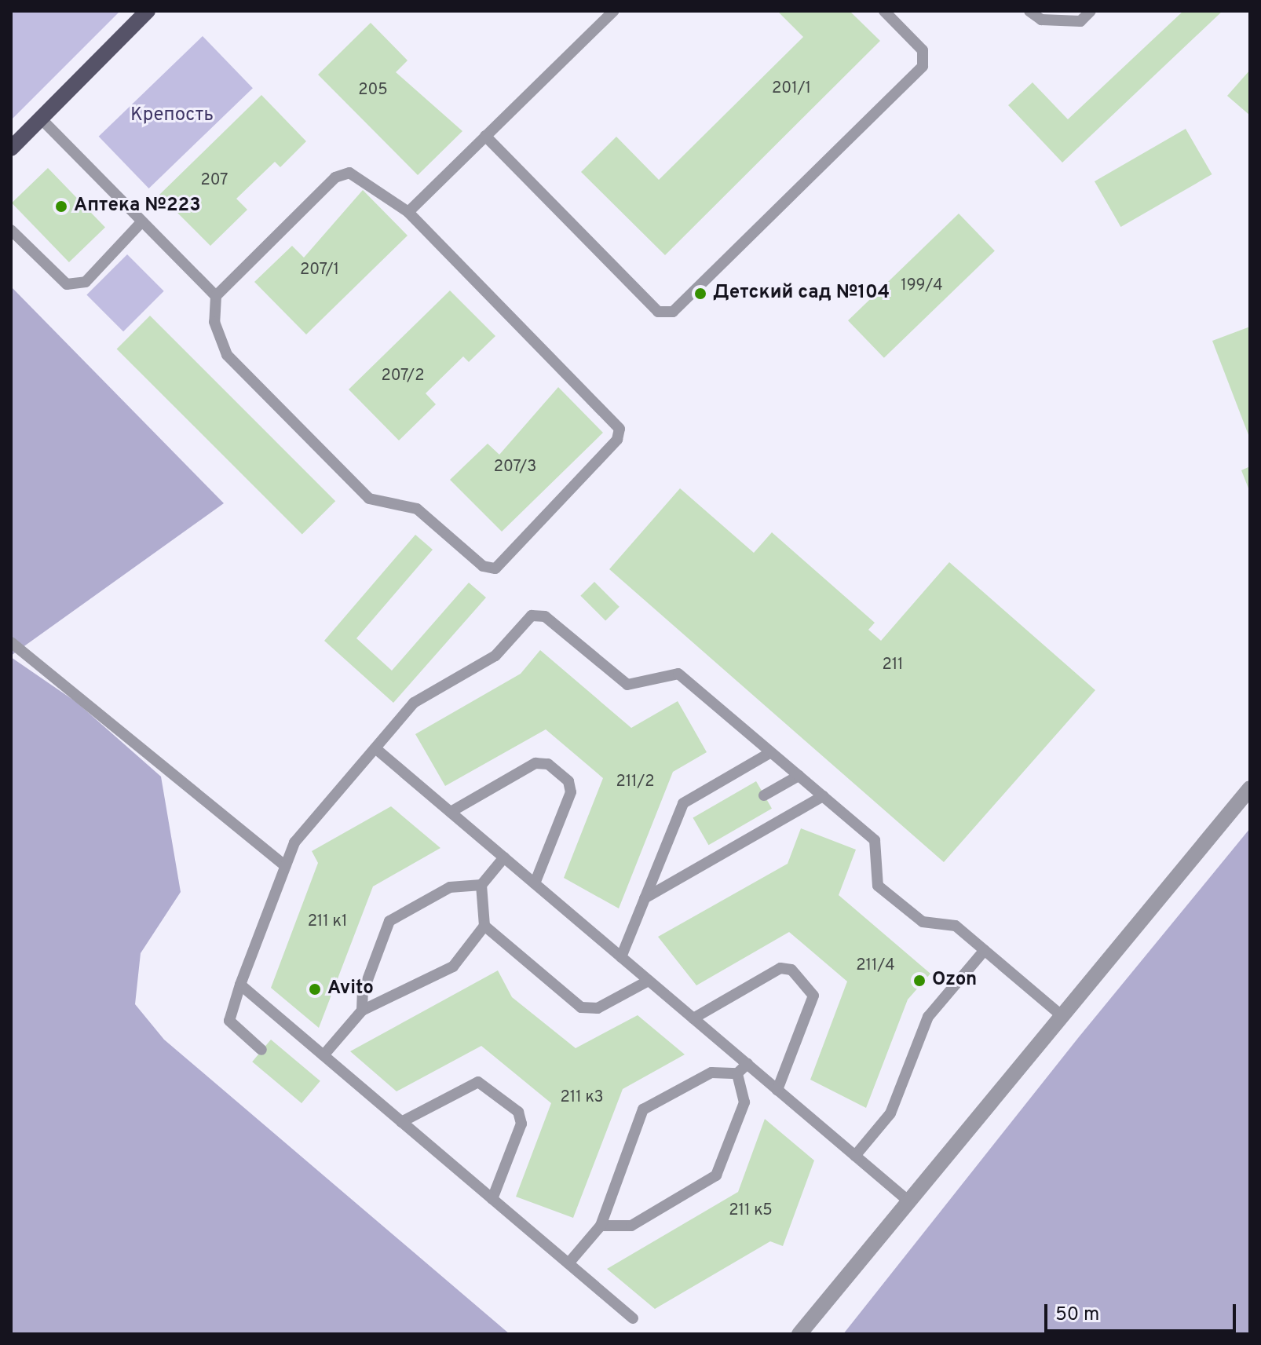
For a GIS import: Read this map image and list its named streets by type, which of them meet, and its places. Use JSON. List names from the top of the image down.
{
  "parks": ["Крепость"],
  "places": [
    "Аптека №223",
    "Детский сад №104",
    "Ozon",
    "Avito"
  ],
  "house_numbers": [
    "201/1",
    "205",
    "207",
    "207/1",
    "199/4",
    "207/2",
    "207/3",
    "211",
    "211/2",
    "211 к1",
    "211/4",
    "211 к3",
    "211 к5"
  ],
  "scale_bar": "50 m"
}
